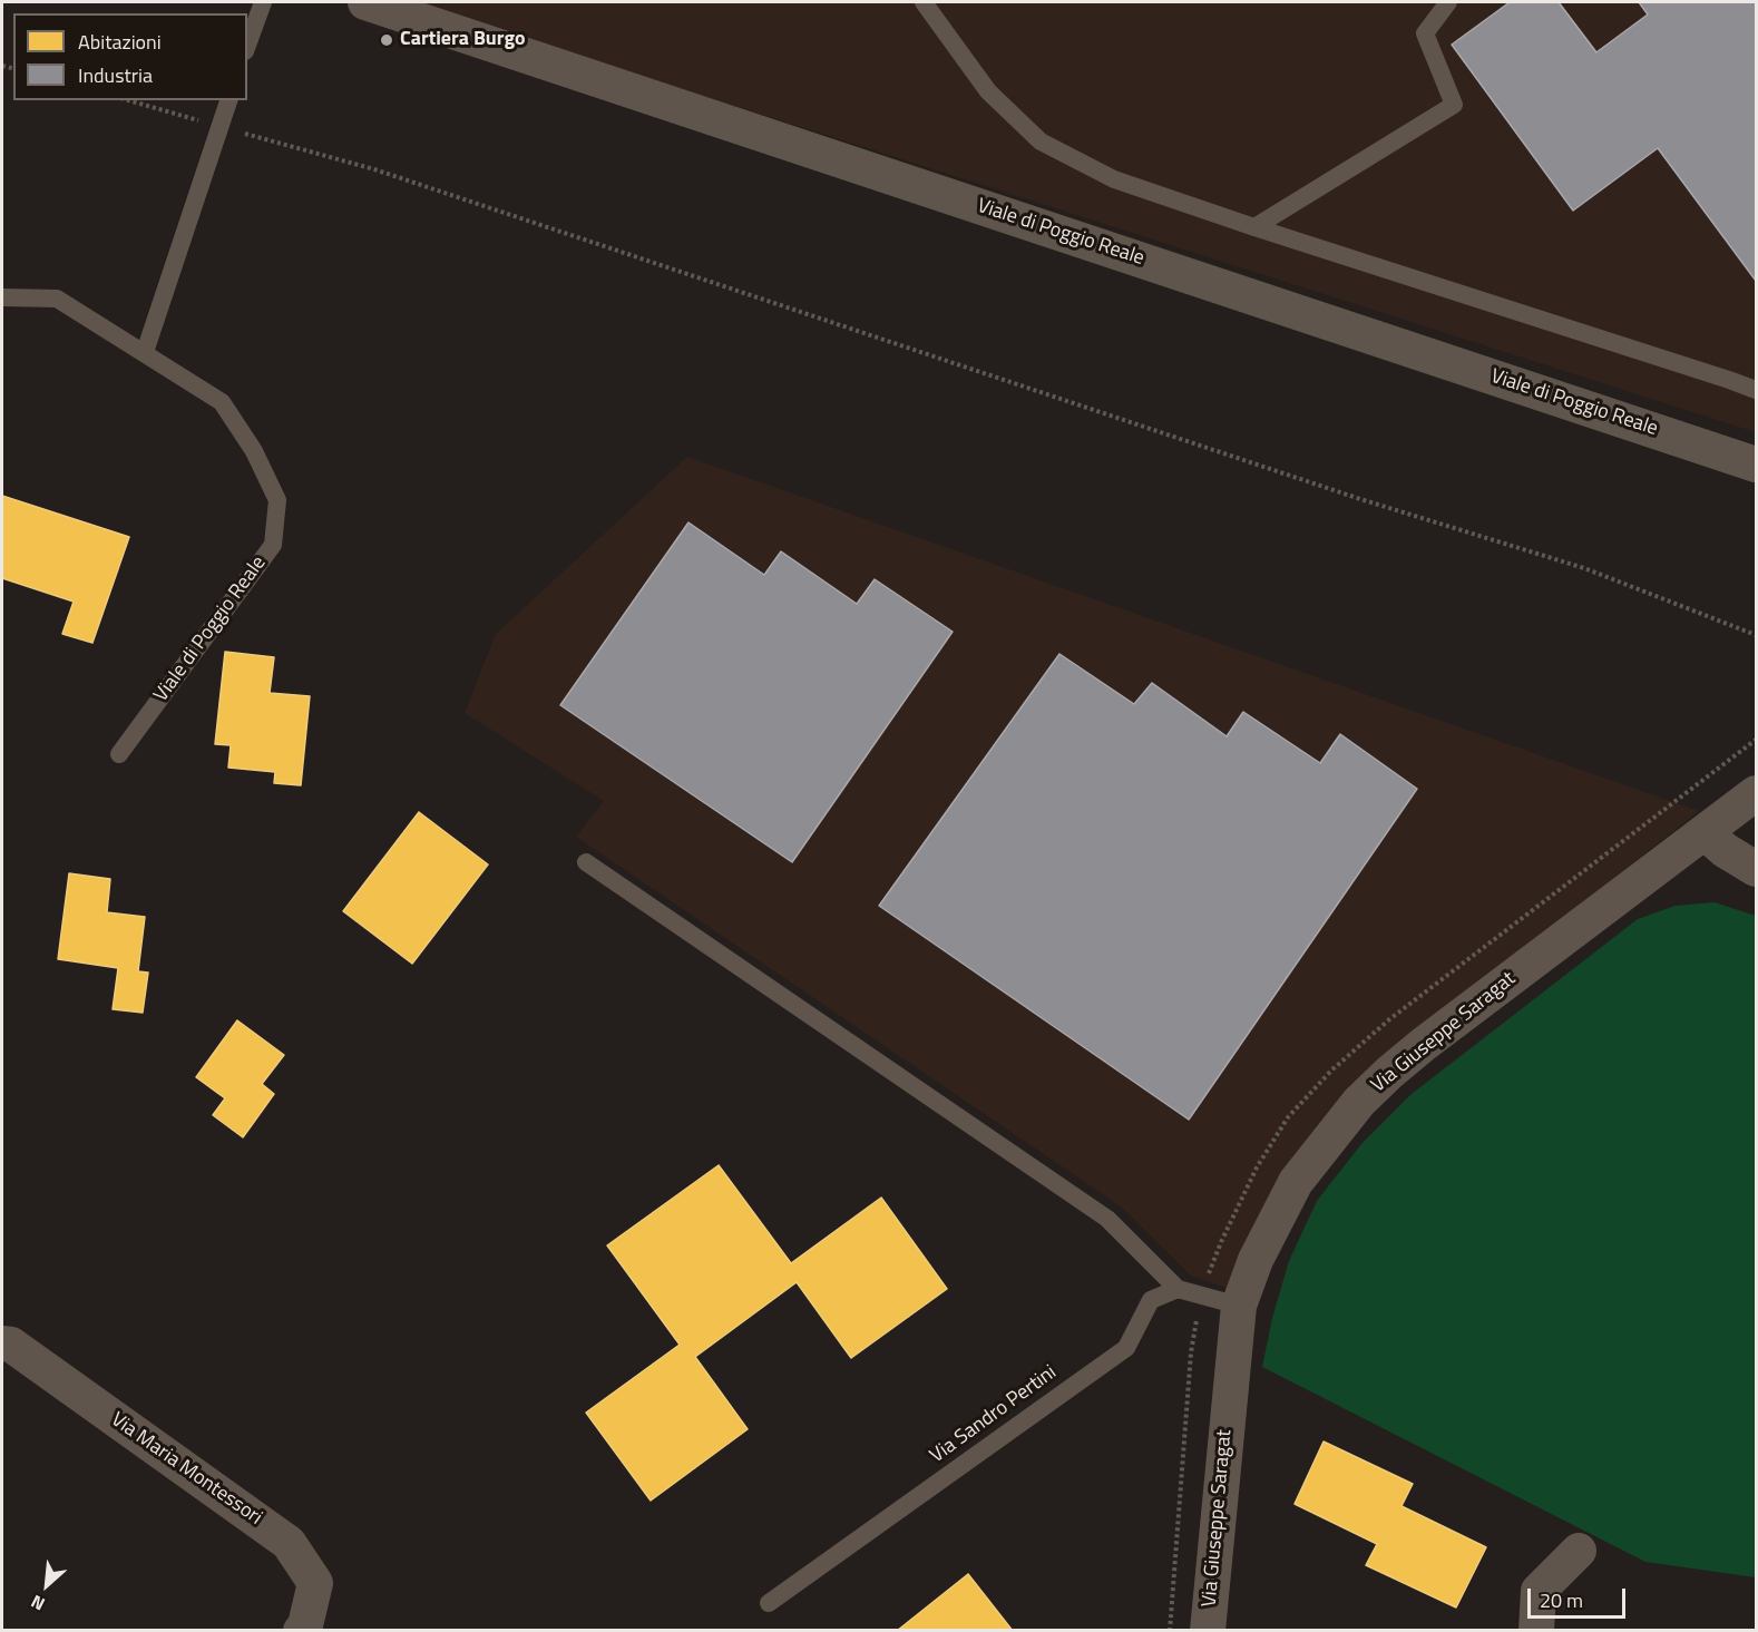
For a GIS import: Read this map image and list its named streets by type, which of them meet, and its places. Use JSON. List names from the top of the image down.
{
  "streets": {
    "street": ["Viale di Poggio Reale", "Via Giuseppe Saragat", "Via Maria Montessori"],
    "lane": ["Via Sandro Pertini"]
  },
  "places": ["Cartiera Burgo"],
  "legend": ["Abitazioni", "Industria"],
  "scale_bar": "20 m",
  "north": "bottom left"
}
